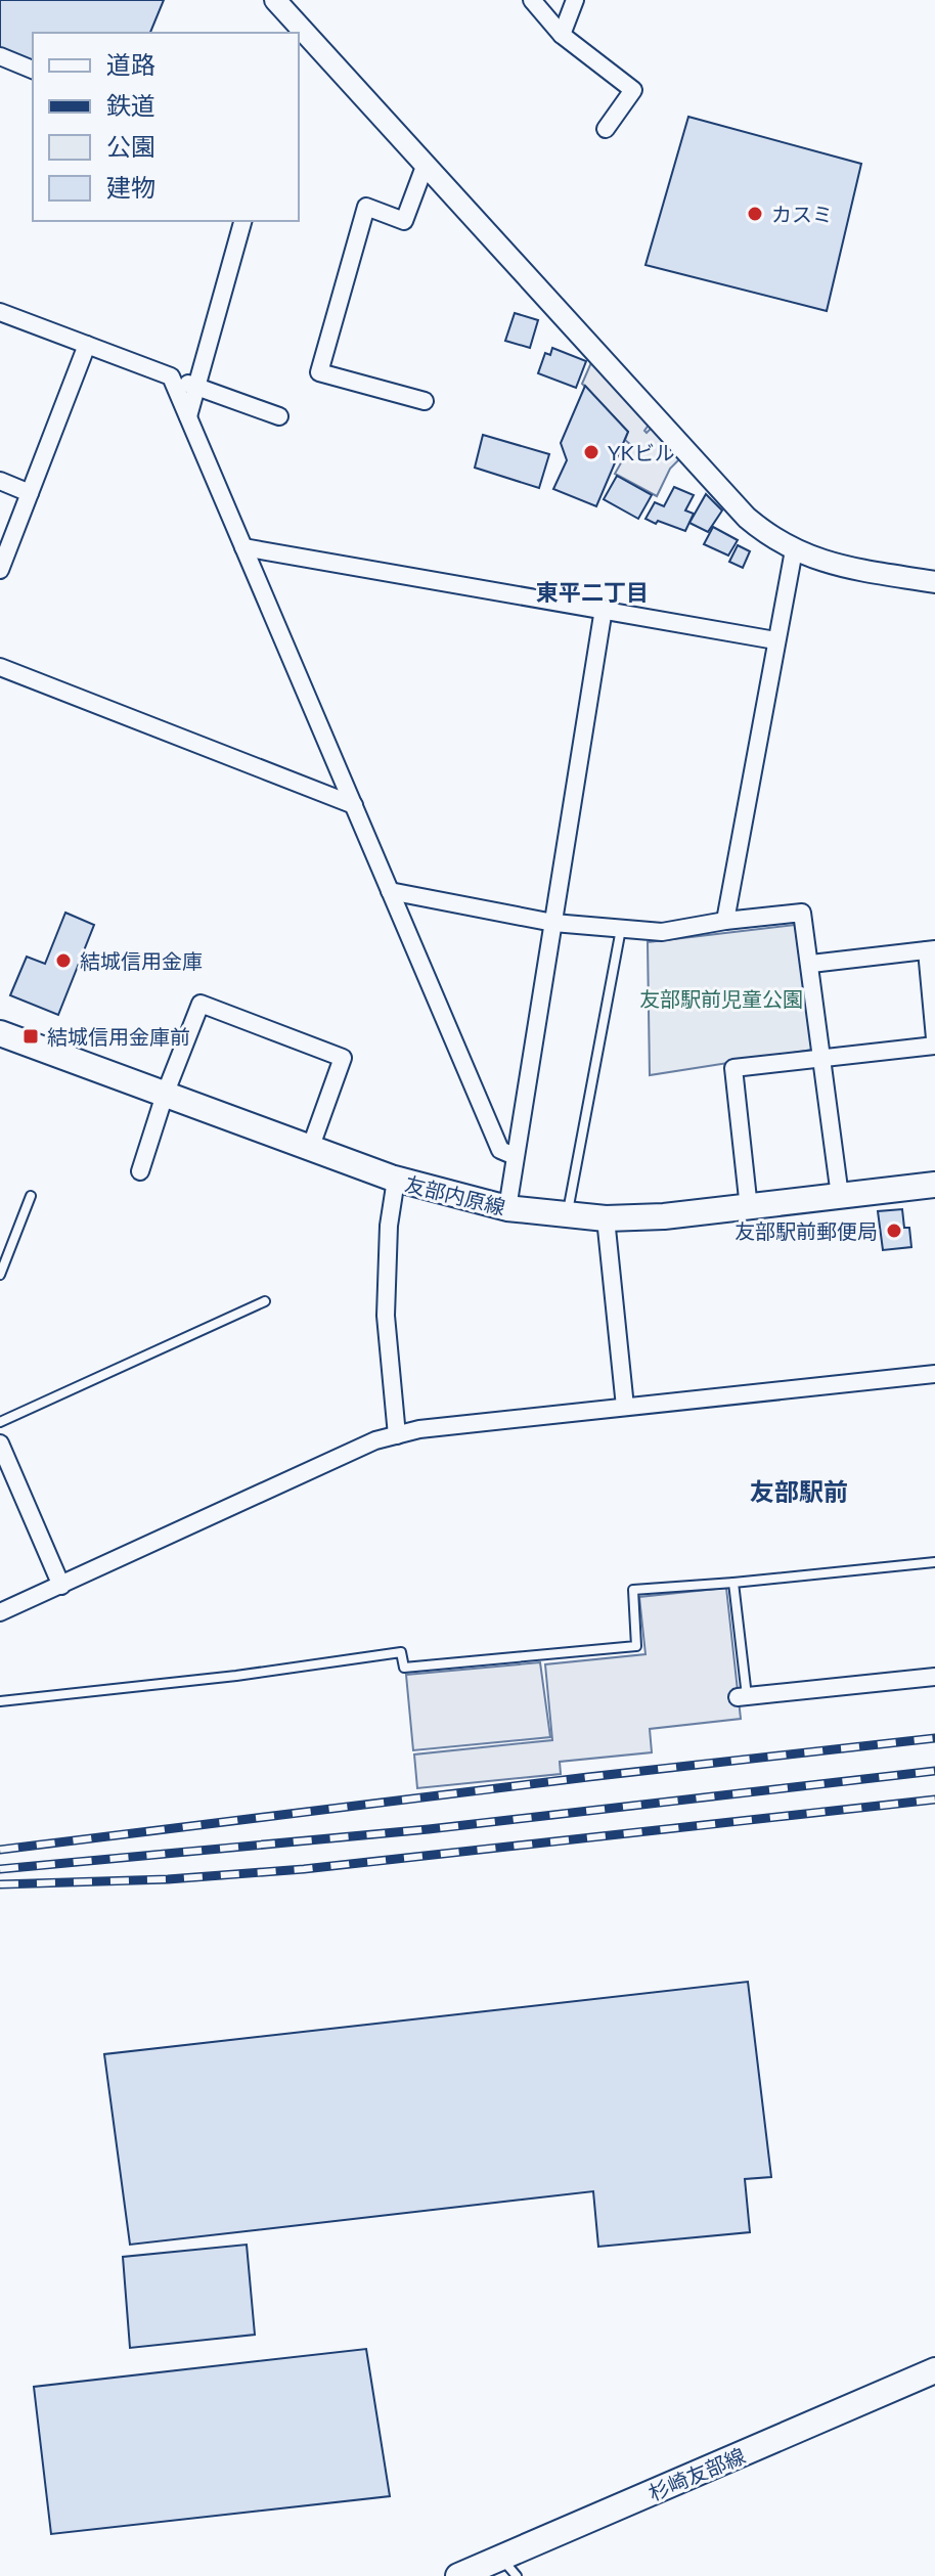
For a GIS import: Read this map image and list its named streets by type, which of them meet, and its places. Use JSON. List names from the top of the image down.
{
  "streets": {
    "main road": ["友部内原線", "杉崎友部線"]
  },
  "districts": ["東平二丁目", "友部駅前"],
  "parks": ["友部駅前児童公園"],
  "places": {
    "other": [
      "カスミ",
      "YKビル",
      "結城信用金庫",
      "友部駅前郵便局"
    ],
    "transit": ["結城信用金庫前"]
  },
  "legend": [
    "道路",
    "鉄道",
    "公園",
    "建物"
  ]
}
